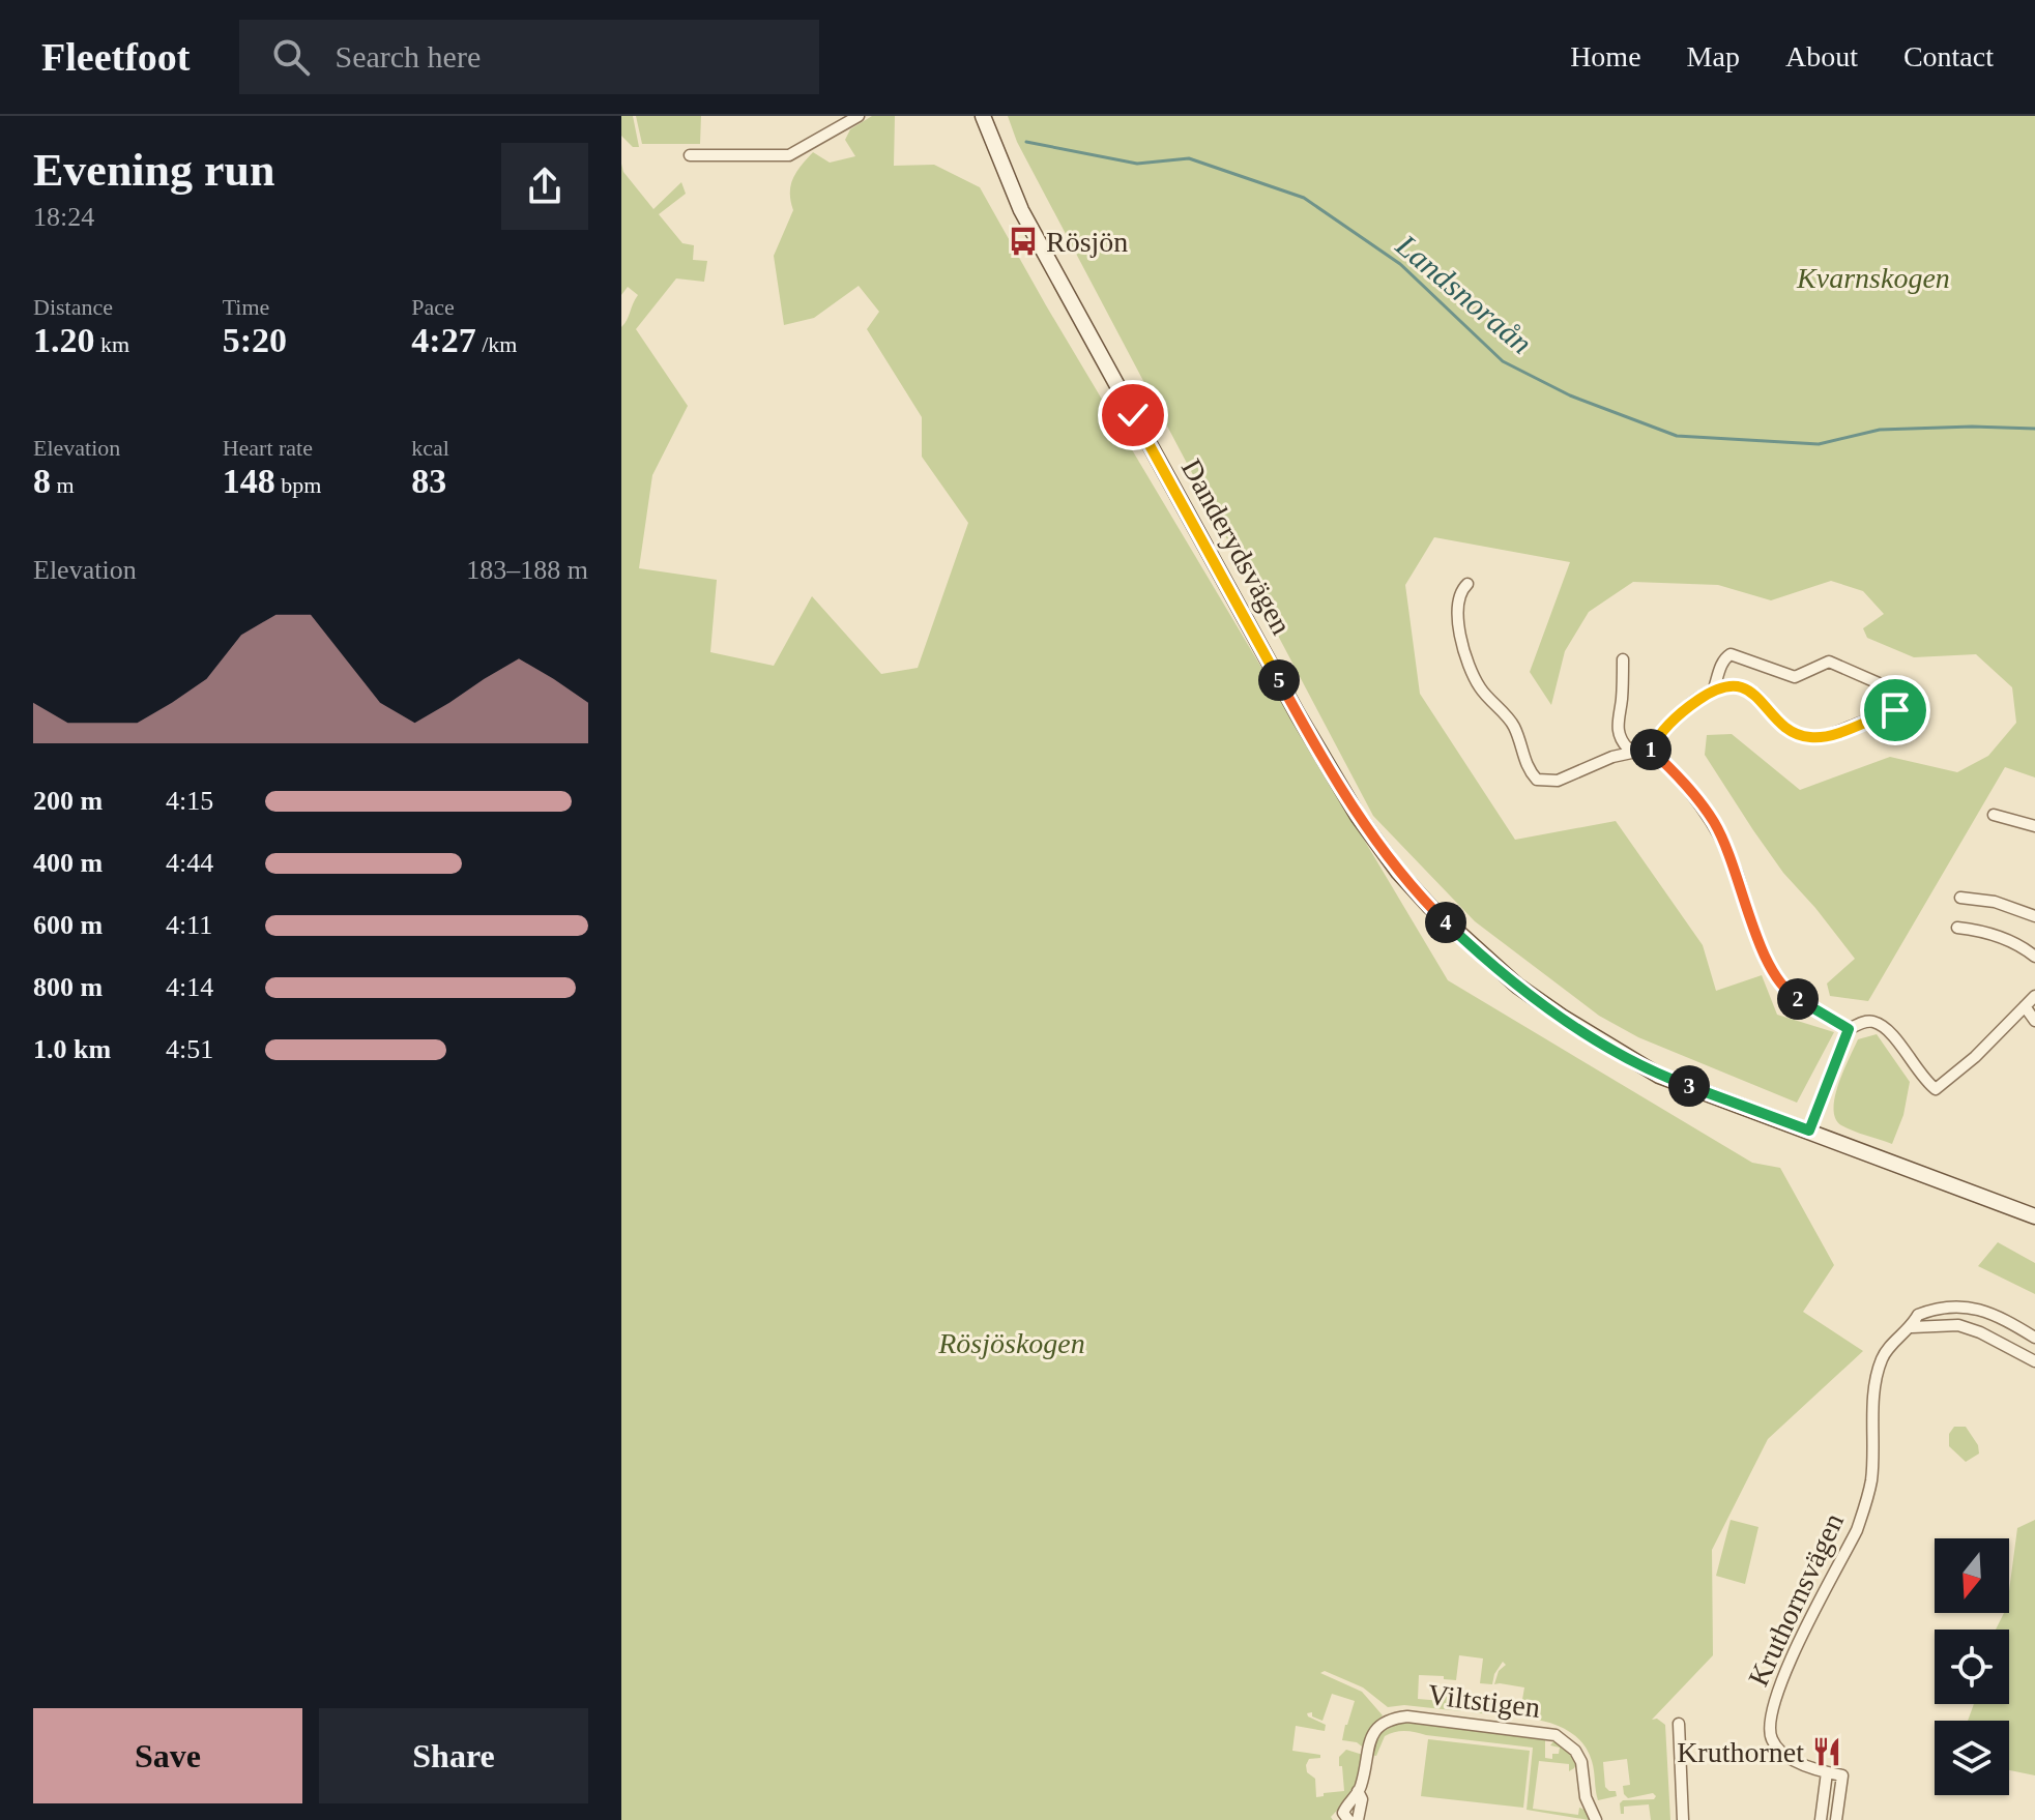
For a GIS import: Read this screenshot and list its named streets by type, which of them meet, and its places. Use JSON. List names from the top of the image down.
{
  "streets": {
    "main road": ["Danderydsvägen"],
    "street": ["Kruthornsvägen", "Viltstigen"]
  },
  "water": ["Landsnoraån"],
  "parks": ["Kvarnskogen", "Rösjöskogen"],
  "places": {
    "bus stop": ["Rösjön"],
    "restaurant": ["Kruthornet"]
  },
  "north": "bottom",
  "page": {
    "header": "Fleetfoot",
    "search": "Search here",
    "nav": [
      "Home",
      "Map",
      "About",
      "Contact"
    ],
    "heading": ["Evening run", "18:24"],
    "stats": [
      ["Distance", "1.20 km"],
      ["Time", "5:20"],
      ["Pace", "4:27 /km"],
      ["Elevation", "8 m"],
      ["Heart rate", "148 bpm"],
      ["kcal", "83"]
    ],
    "chart": ["Elevation", "183–188 m"],
    "pins": [
      "5",
      "1",
      "4",
      "2",
      "3"
    ],
    "list": [
      {
        "name": "200 m",
        "note": "4:15"
      },
      {
        "name": "400 m",
        "note": "4:44"
      },
      {
        "name": "600 m",
        "note": "4:11"
      },
      {
        "name": "800 m",
        "note": "4:14"
      },
      {
        "name": "1.0 km",
        "note": "4:51"
      }
    ],
    "buttons": ["Save", "Share"]
  }
}
